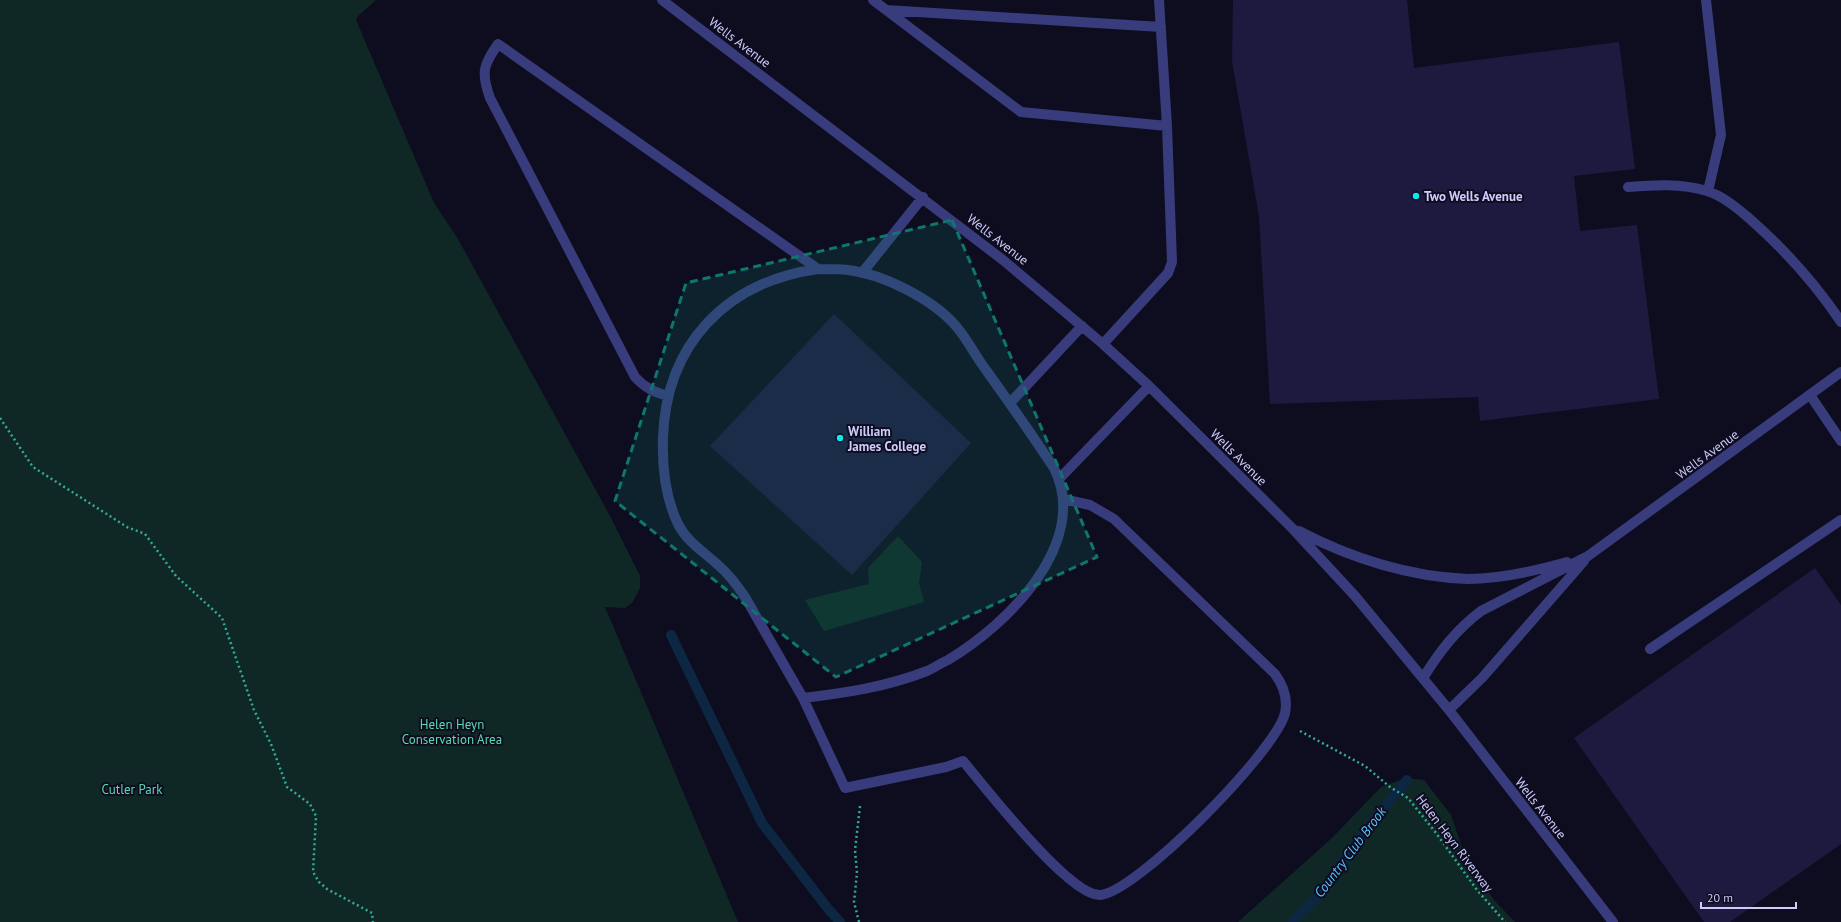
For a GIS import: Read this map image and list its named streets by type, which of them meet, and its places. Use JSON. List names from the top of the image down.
{
  "streets": {
    "street": ["Wells Avenue"],
    "path": ["Helen Heyn Riverway"]
  },
  "water": ["Country Club Brook"],
  "parks": ["Helen Heyn Conservation Area", "Cutler Park"],
  "places": ["Two Wells Avenue", "William James College"],
  "scale_bar": "20 m"
}
